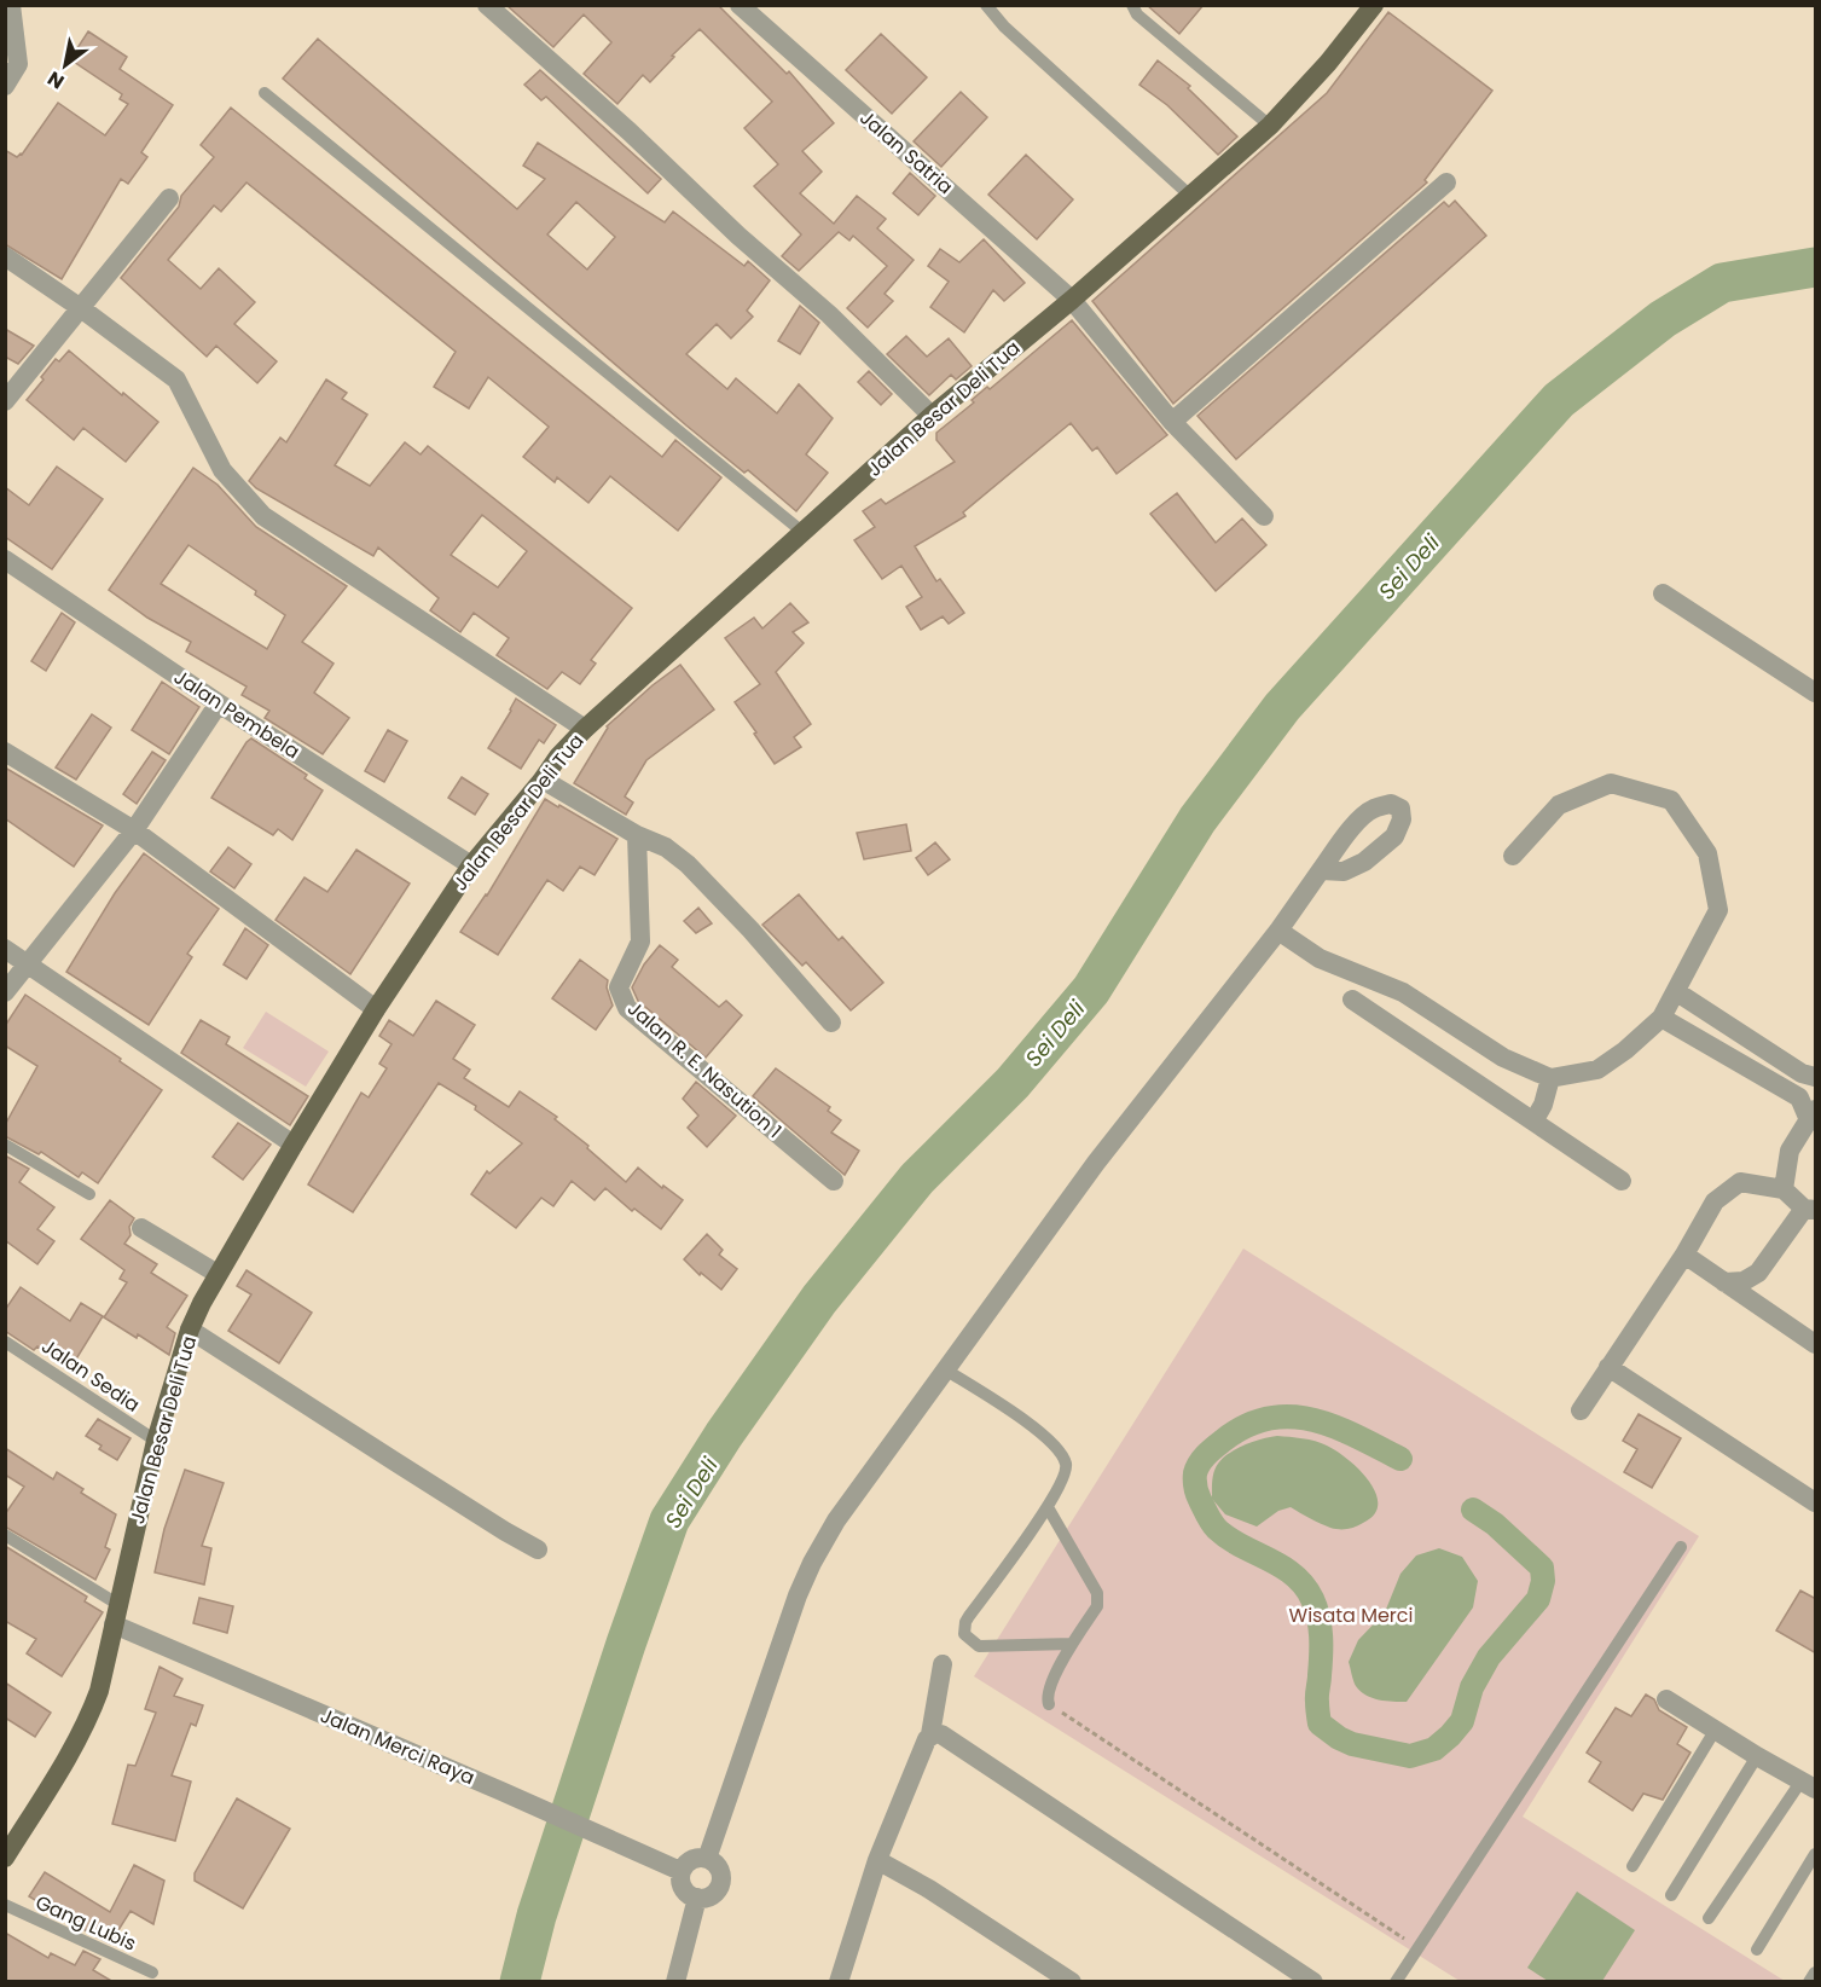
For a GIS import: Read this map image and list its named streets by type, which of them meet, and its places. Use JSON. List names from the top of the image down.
{
  "streets": {
    "main road": ["Jalan Besar Deli Tua"],
    "street": [
      "Jalan Satria",
      "Jalan Pembela",
      "Jalan R. E. Nasution 1",
      "Jalan Merci Raya"
    ],
    "lane": ["Jalan Sedia", "Gang Lubis"]
  },
  "crossings": [
    ["Jalan Satria", "Jalan Besar Deli Tua"],
    ["Jalan Besar Deli Tua", "Jalan Pembela"],
    ["Jalan Besar Deli Tua", "Jalan Sedia"],
    ["Jalan Besar Deli Tua", "Jalan Merci Raya"]
  ],
  "water": ["Sei Deli"],
  "parks": ["Wisata Merci"],
  "north": "bottom left"
}
